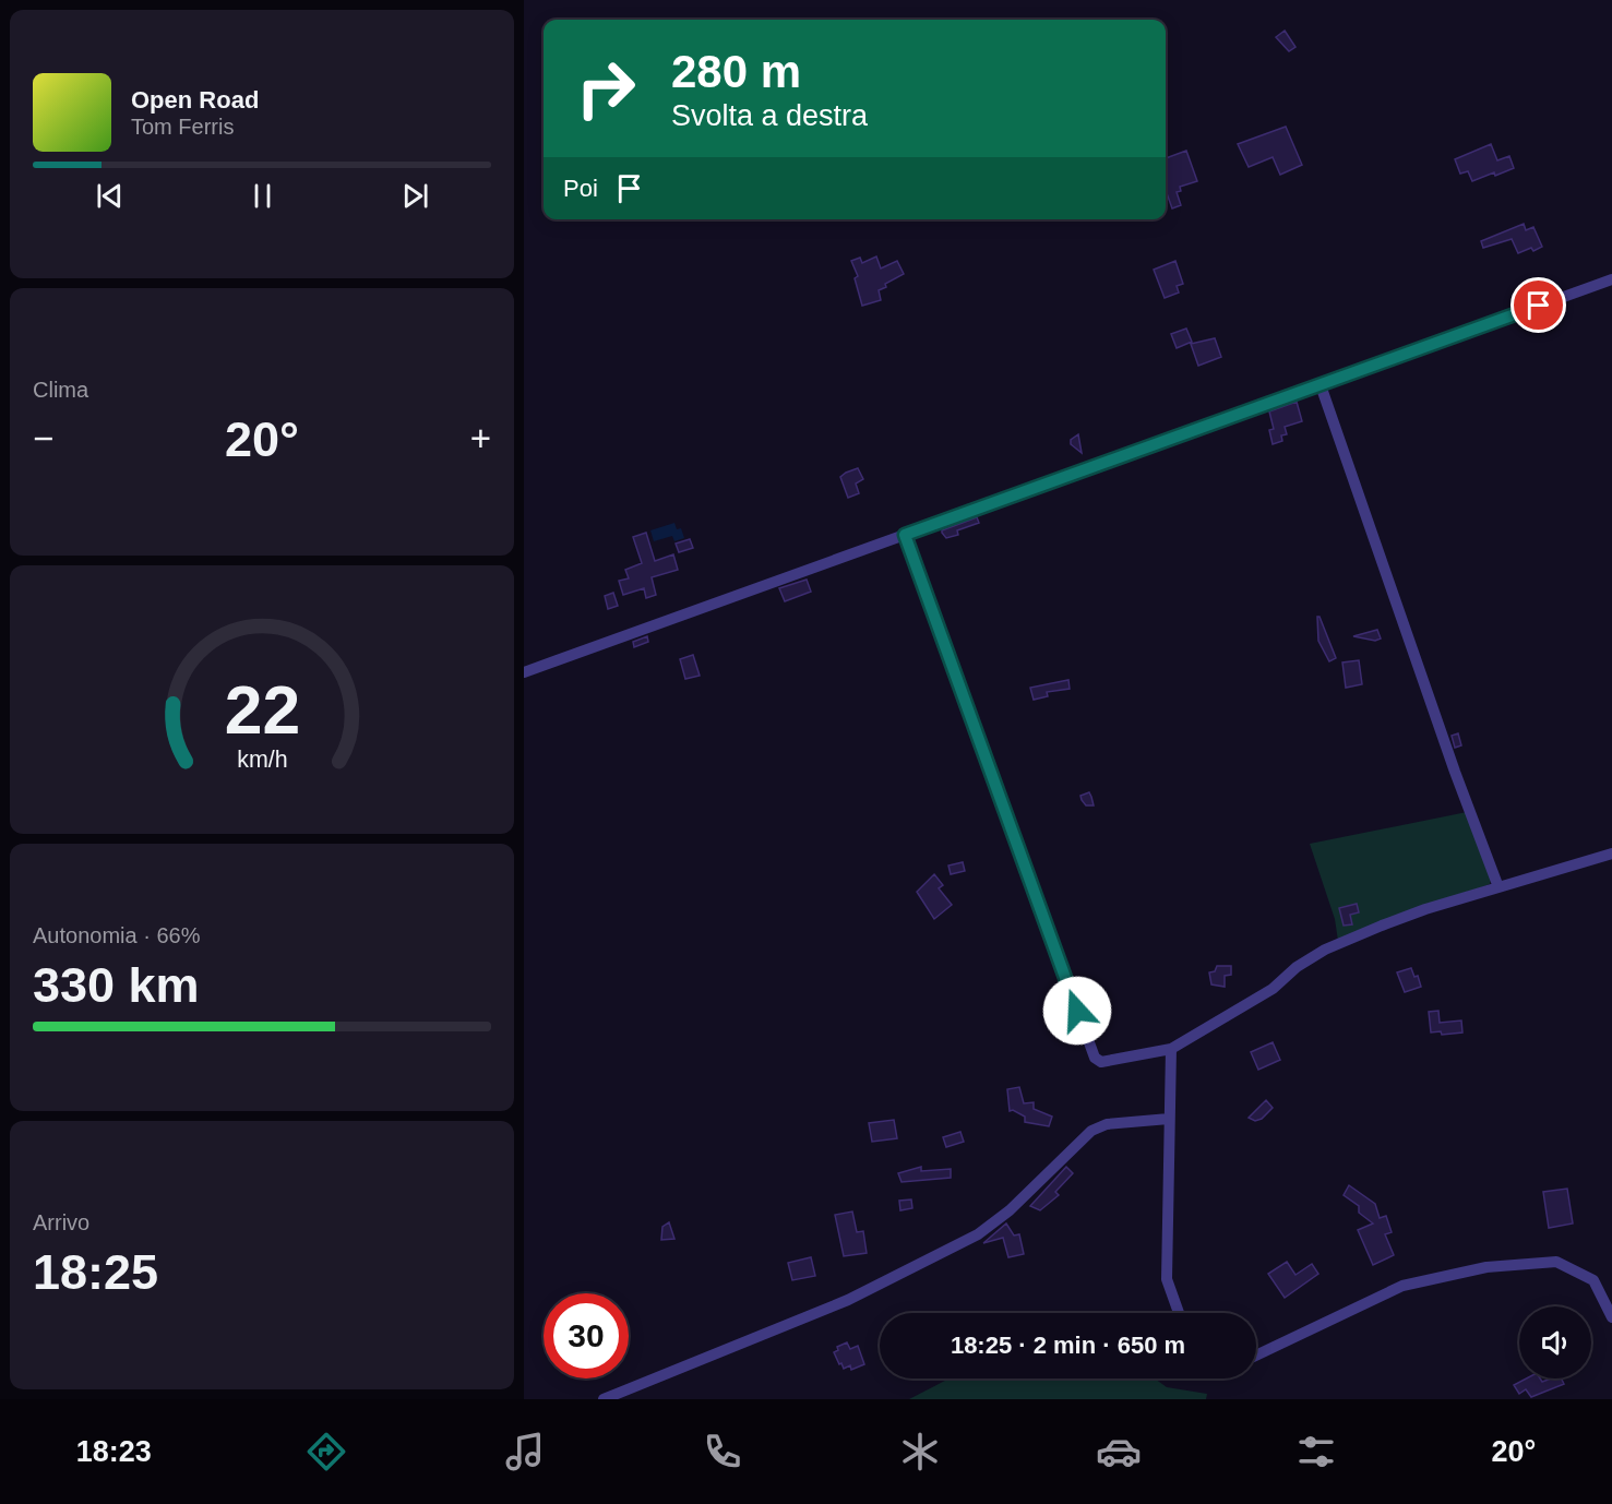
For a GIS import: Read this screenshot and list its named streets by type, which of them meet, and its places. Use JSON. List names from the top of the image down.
{
  "page": {
    "turn": ["280 m", "Svolta a destra"],
    "song": ["Open Road", "Tom Ferris"],
    "then": "Poi",
    "tile": [
      "Clima",
      ["Autonomia · 66%", "330 km"],
      ["Arrivo", "18:25"]
    ],
    "heat": ["−", "20°", "+"],
    "limit": "30",
    "trip": "18:25 · 2 min · 650 m",
    "tabs": ["18:23", "20°"],
    "gauge": ["22", "km/h"]
  }
}
